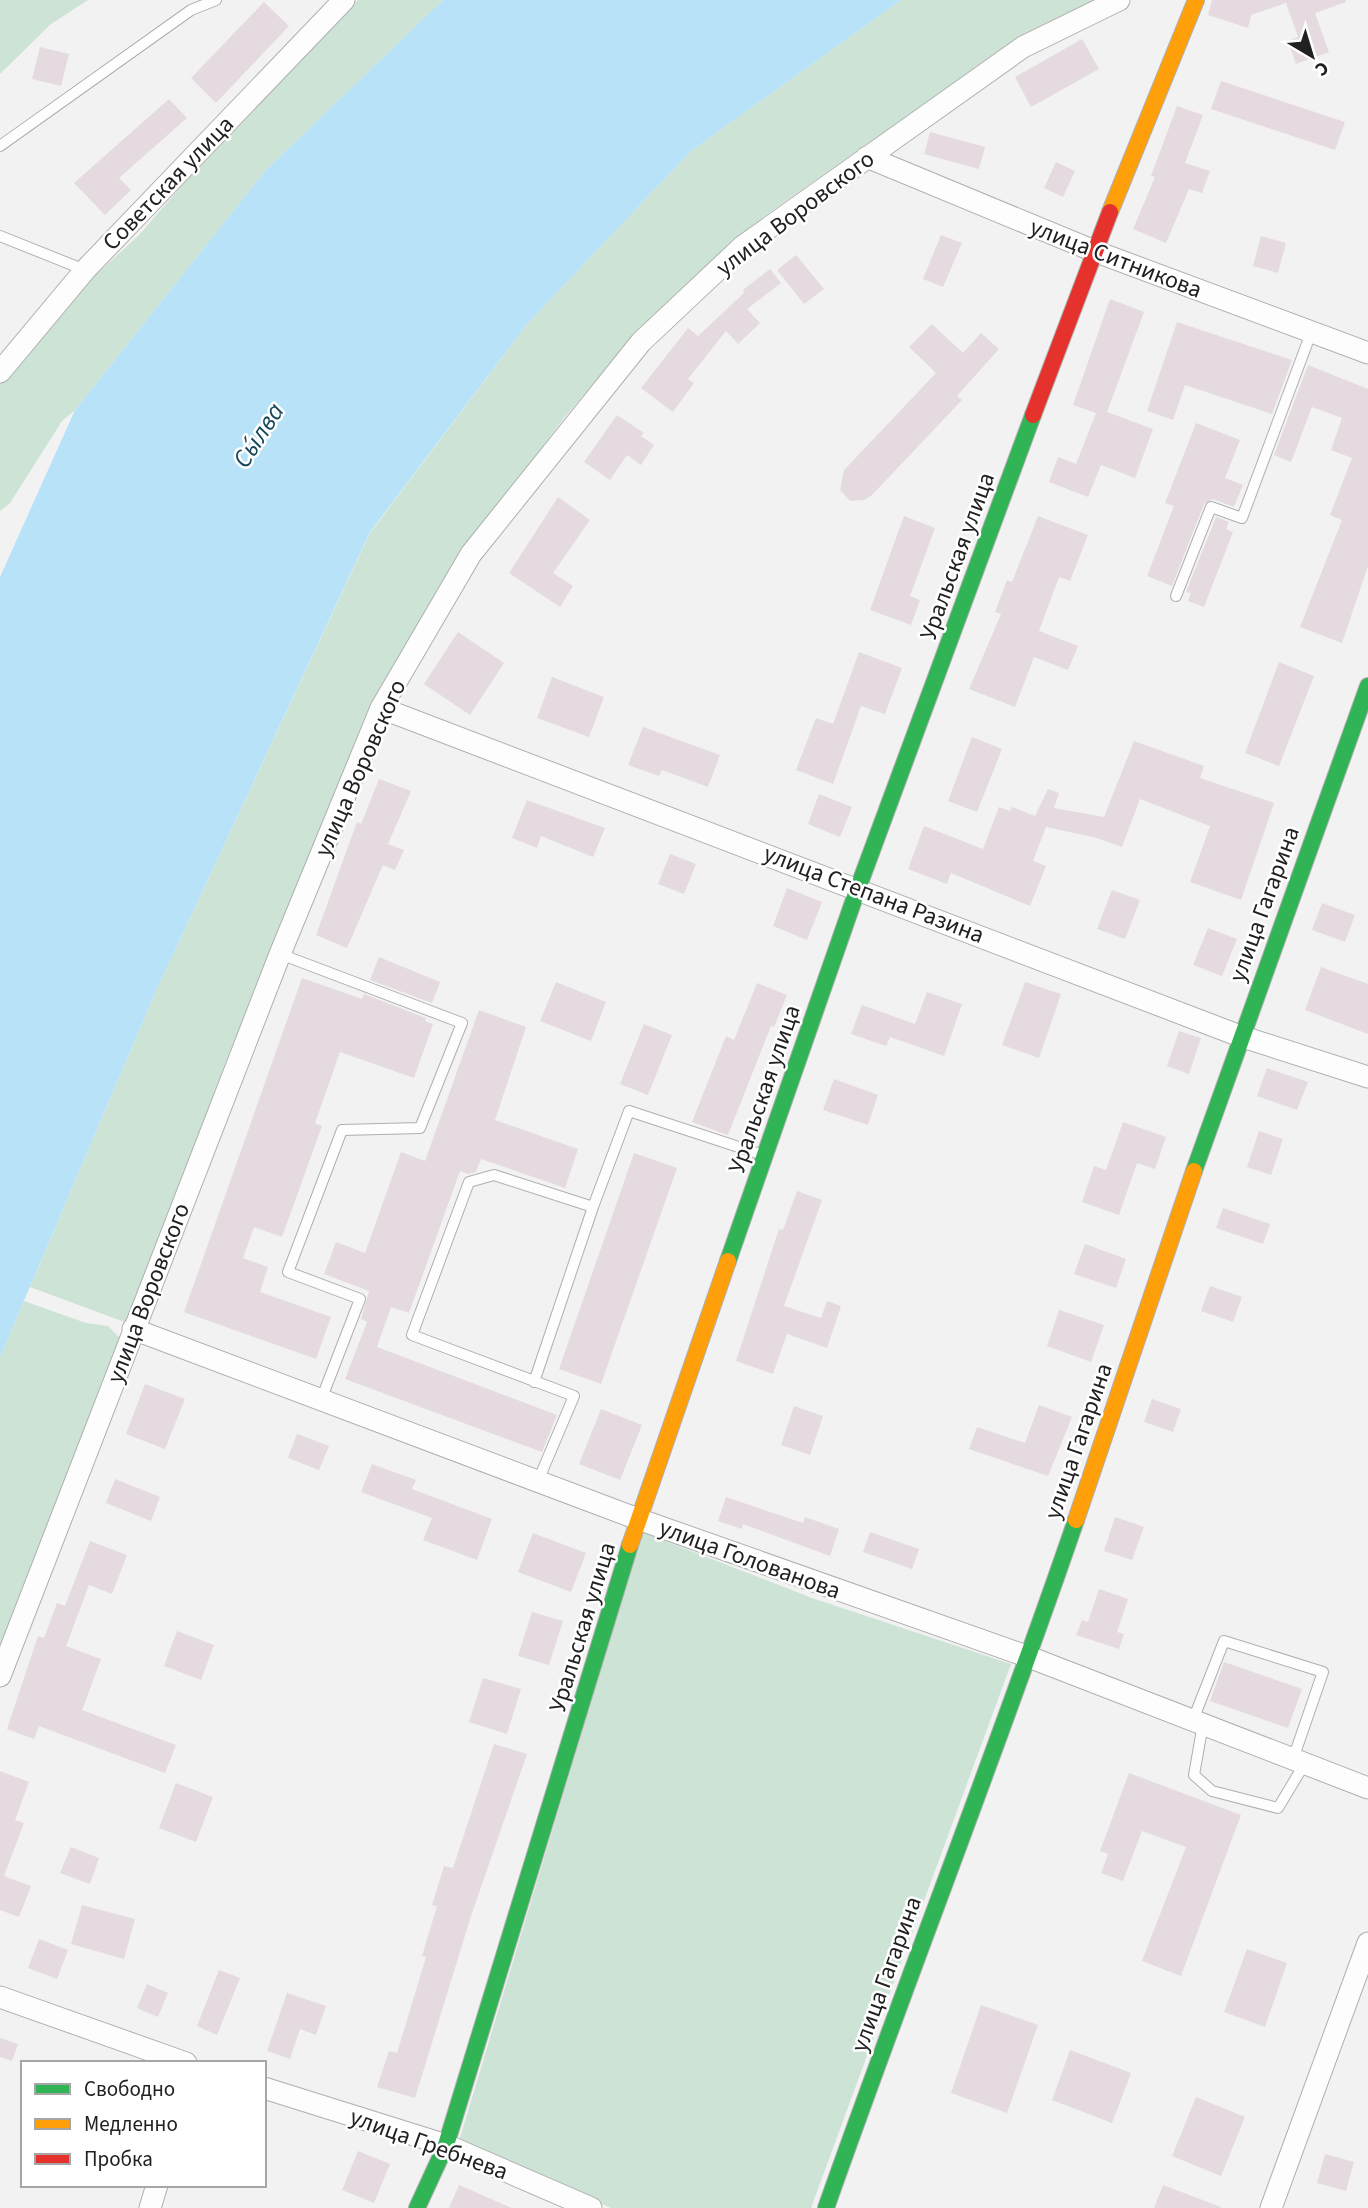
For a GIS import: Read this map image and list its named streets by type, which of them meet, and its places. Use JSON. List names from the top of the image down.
{
  "streets": {
    "street": [
      "Советская улица",
      "улица Воровского",
      "улица Ситникова",
      "Уральская улица",
      "улица Степана Разина",
      "улица Гагарина",
      "улица Голованова",
      "улица Гребнева"
    ]
  },
  "crossings": [
    ["улица Воровского", "улица Ситникова"],
    ["улица Воровского", "улица Степана Разина"],
    ["улица Воровского", "улица Голованова"],
    ["улица Ситникова", "Уральская улица"],
    ["Уральская улица", "улица Степана Разина"],
    ["Уральская улица", "улица Голованова"],
    ["Уральская улица", "улица Гребнева"],
    ["улица Степана Разина", "улица Гагарина"],
    ["улица Гагарина", "улица Голованова"]
  ],
  "water": ["Сы́лва"],
  "legend": ["Свободно", "Медленно", "Пробка"],
  "north": "bottom right"
}
